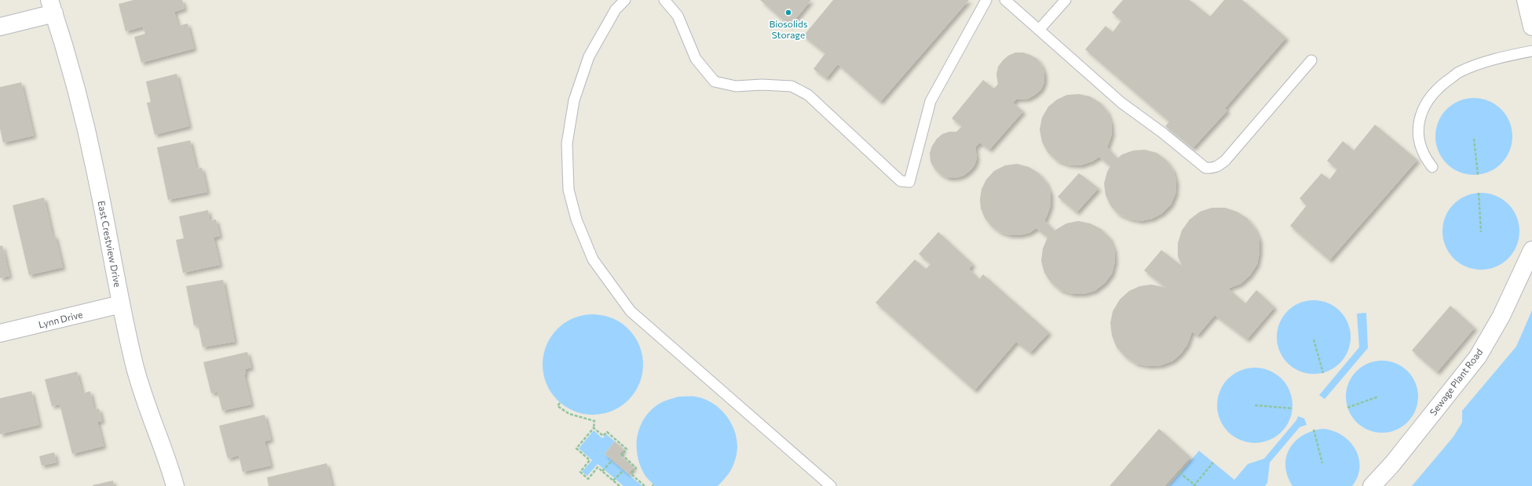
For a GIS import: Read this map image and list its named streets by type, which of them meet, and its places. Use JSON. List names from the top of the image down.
{
  "streets": {
    "street": ["East Crestview Drive", "Lynn Drive", "Sewage Plant Road"]
  },
  "crossings": [
    ["East Crestview Drive", "Lynn Drive"]
  ],
  "places": ["Biosolids Storage"]
}
